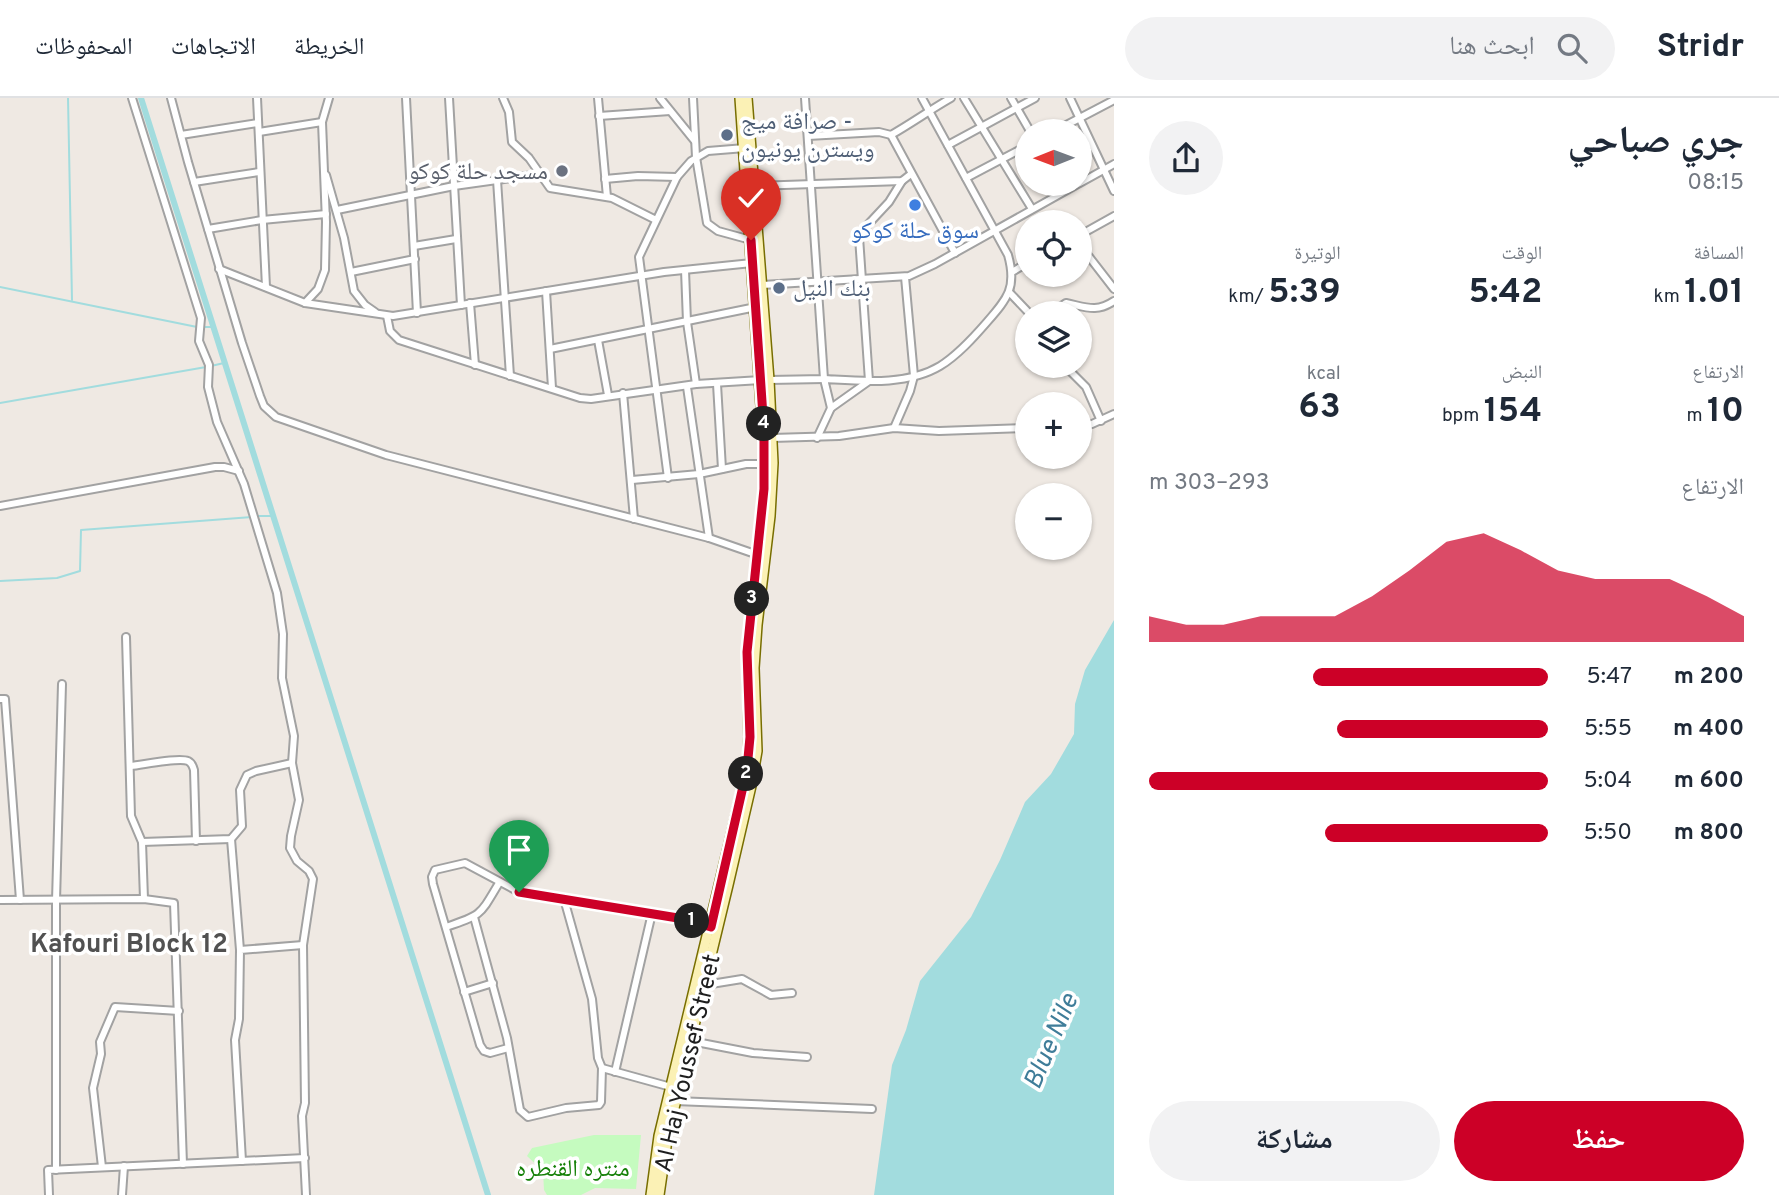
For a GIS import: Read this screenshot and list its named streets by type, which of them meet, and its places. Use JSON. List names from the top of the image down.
{
  "streets": {
    "main road": ["Al Haj Youssef Street"]
  },
  "districts": ["Kafouri Block 12"],
  "water": ["Blue Nile"],
  "parks": ["منتره القنطره"],
  "places": [
    "صرافة ميج - ويسترن يونيون",
    "مسجد حلة كوكو",
    "سوق حلة كوكو",
    "بنك النيل"
  ],
  "north": "left",
  "page": {
    "header": "Stridr",
    "search": "ابحث هنا",
    "nav": ["الخريطة", "الاتجاهات", "المحفوظات"],
    "heading": ["جري صباحي", "08:15"],
    "map_buttons": ["+", "−"],
    "stats": [
      ["المسافة", "1.01 km"],
      ["الوقت", "5:42"],
      ["الوتيرة", "5:39 /km"],
      ["الارتفاع", "10 m"],
      ["النبض", "154 bpm"],
      ["kcal", "63"]
    ],
    "pins": [
      "4",
      "3",
      "2",
      "1"
    ],
    "chart": ["الارتفاع", "293–303 m"],
    "list": [
      {
        "name": "200 m",
        "note": "5:47"
      },
      {
        "name": "400 m",
        "note": "5:55"
      },
      {
        "name": "600 m",
        "note": "5:04"
      },
      {
        "name": "800 m",
        "note": "5:50"
      }
    ],
    "buttons": ["حفظ", "مشاركة"]
  }
}
